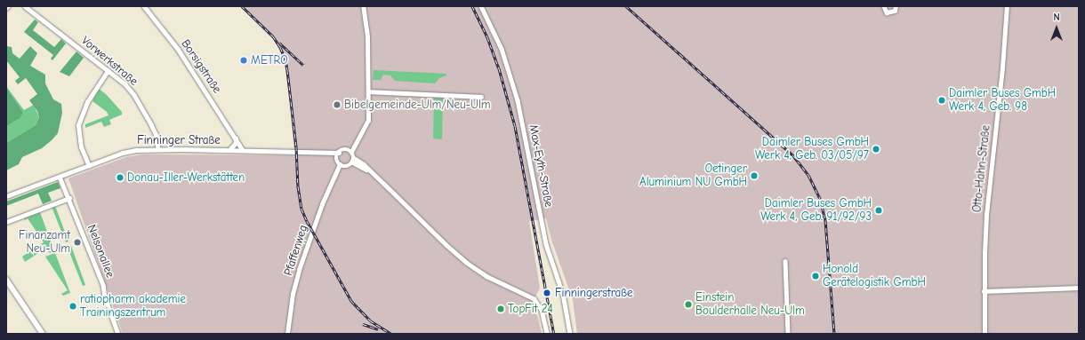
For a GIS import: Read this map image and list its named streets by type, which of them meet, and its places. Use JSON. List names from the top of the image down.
{
  "streets": {
    "street": [
      "Vorwerkstraße",
      "Borsigstraße",
      "Finninger Straße",
      "Max-Eyth-Straße",
      "Otto-Hahn-Straße",
      "Pfaffenweg",
      "Nelsonallee"
    ]
  },
  "crossings": [
    ["Vorwerkstraße", "Finninger Straße"],
    ["Borsigstraße", "Finninger Straße"],
    ["Finninger Straße", "Pfaffenweg"],
    ["Finninger Straße", "Nelsonallee"]
  ],
  "places": [
    "METRO",
    "Daimler Buses GmbH Werk 4, Geb. 98",
    "Bibelgemeinde-Ulm/Neu-Ulm",
    "Daimler Buses GmbH Werk 4, Geb. 03/05/97",
    "Oetinger Aluminium NU GmbH",
    "Donau-Iller-Werkstätten",
    "Daimler Buses GmbH Werk 4, Geb. 91/92/93",
    "Finanzamt Neu-Ulm",
    "Honold Gerätelogistik GmbH",
    "Finningerstraße",
    "Einstein Boulderhalle Neu-Ulm",
    "ratiopharm akademie Trainingszentrum",
    "TopFit 24"
  ],
  "north": "top"
}
